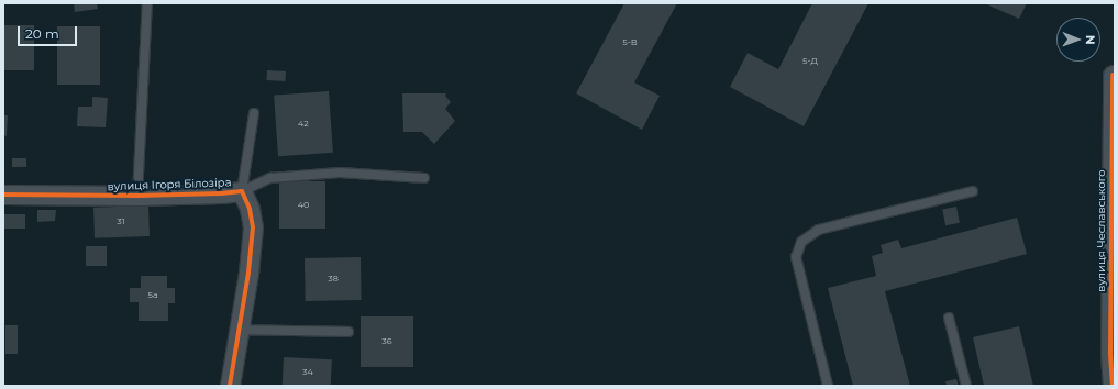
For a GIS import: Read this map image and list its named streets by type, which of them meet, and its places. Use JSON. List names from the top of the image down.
{
  "streets": {
    "street": ["вулиця Ігоря Білозіра", "вулиця Чеславського"]
  },
  "house_numbers": [
    "5-В",
    "5-Д",
    "42",
    "40",
    "31",
    "38",
    "5а",
    "36",
    "34"
  ],
  "scale_bar": "20 m",
  "north": "right"
}
